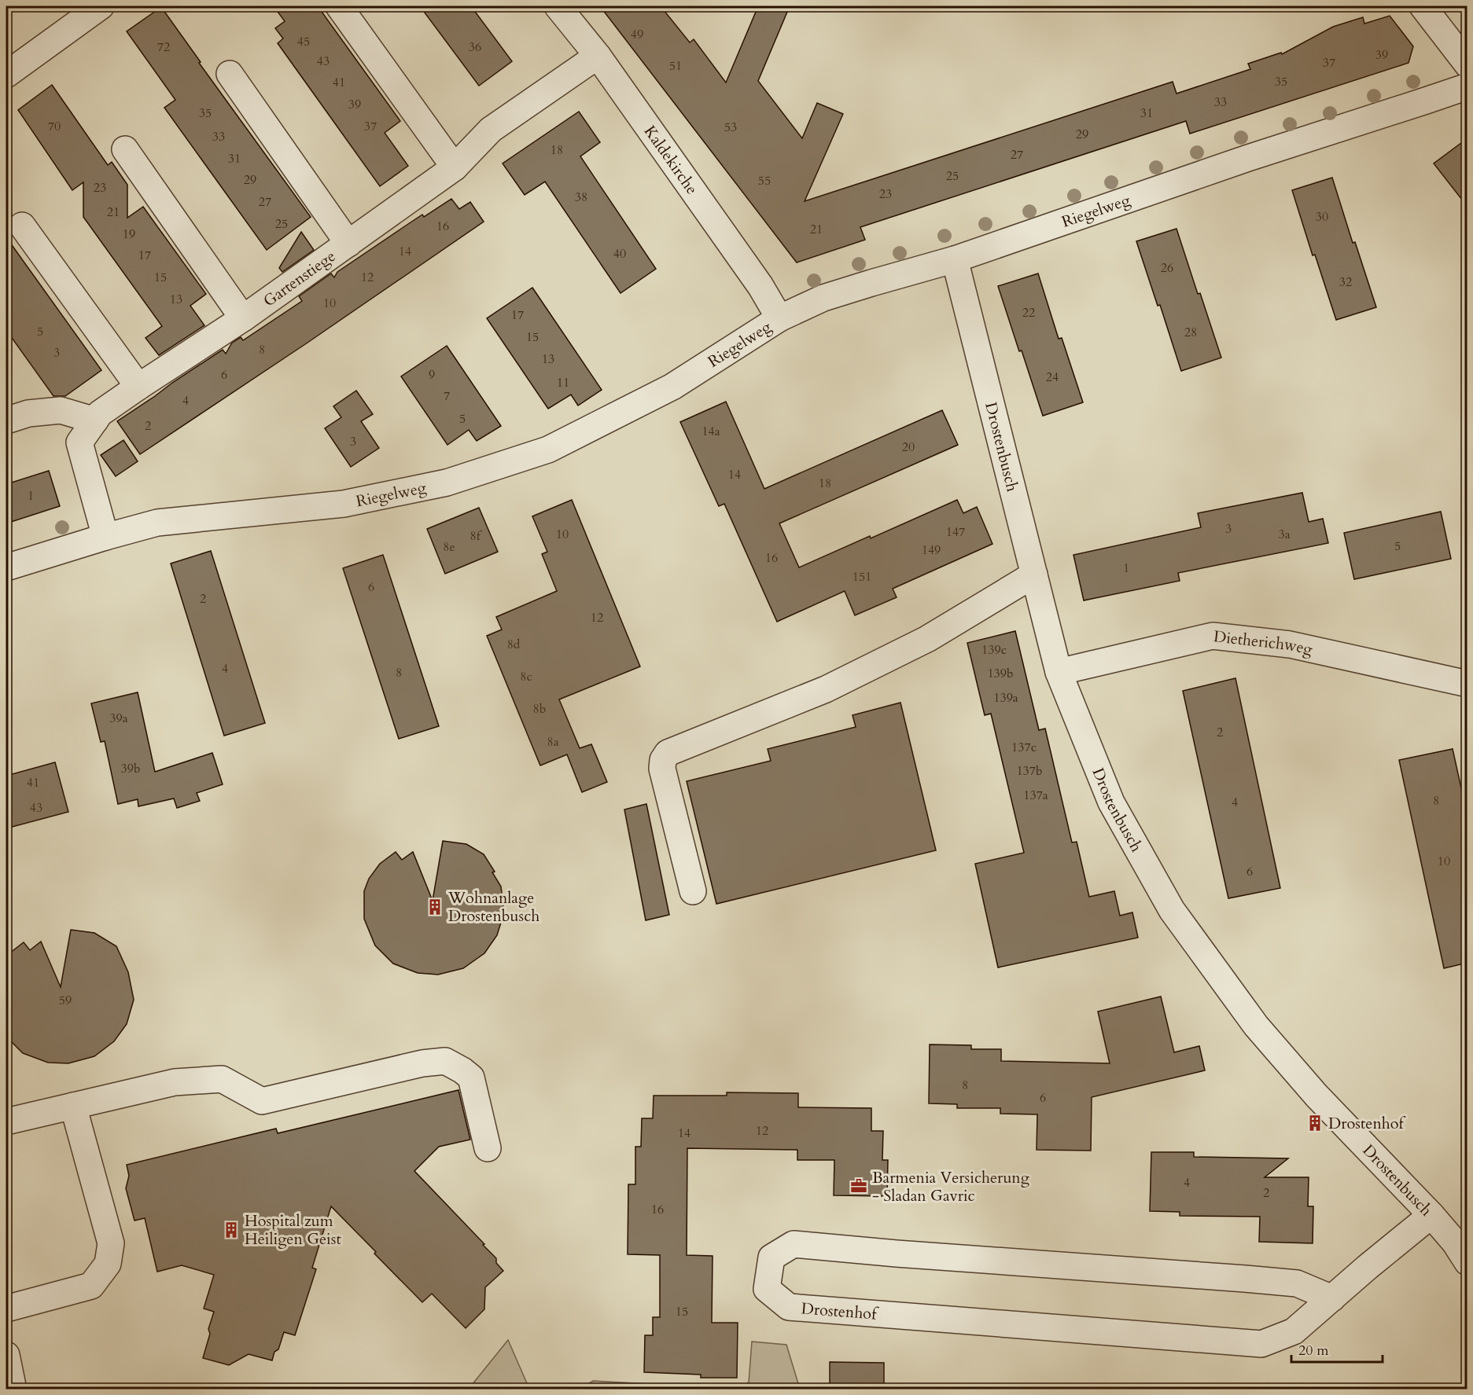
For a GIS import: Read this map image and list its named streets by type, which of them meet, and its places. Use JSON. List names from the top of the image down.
{
  "streets": {
    "street": [
      "Kaldekirche",
      "Riegelweg",
      "Gartenstiege",
      "Drostenbusch",
      "Dietherichweg",
      "Drostenhof"
    ]
  },
  "crossings": [
    ["Kaldekirche", "Riegelweg"],
    ["Kaldekirche", "Gartenstiege"],
    ["Riegelweg", "Gartenstiege"],
    ["Riegelweg", "Drostenbusch"],
    ["Drostenbusch", "Dietherichweg"],
    ["Drostenbusch", "Drostenhof"]
  ],
  "places": {
    "building": ["Wohnanlage Drostenbusch", "Drostenhof", "Hospital zum Heiligen Geist"],
    "office": ["Barmenia Versicherung - Sladan Gavric"]
  },
  "house_numbers": [
    "49",
    "45",
    "72",
    "36",
    "39",
    "43",
    "37",
    "51",
    "35",
    "41",
    "33",
    "39",
    "35",
    "31",
    "70",
    "37",
    "53",
    "29",
    "33",
    "18",
    "27",
    "31",
    "25",
    "29",
    "55",
    "23",
    "23",
    "38",
    "27",
    "21",
    "30",
    "25",
    "16",
    "21",
    "19",
    "14",
    "40",
    "17",
    "26",
    "15",
    "12",
    "32",
    "13",
    "10",
    "22",
    "17",
    "5",
    "28",
    "15",
    "8",
    "3",
    "13",
    "6",
    "9",
    "24",
    "11",
    "7",
    "4",
    "5",
    "2",
    "14a",
    "3",
    "20",
    "14",
    "18",
    "1",
    "3",
    "147",
    "10",
    "3a",
    "8f",
    "5",
    "8e",
    "149",
    "16",
    "1",
    "151",
    "6",
    "2",
    "12",
    "8d",
    "139c",
    "4",
    "8",
    "139b",
    "8c",
    "139a",
    "8b",
    "39a",
    "2",
    "8a",
    "137c",
    "39b",
    "137b",
    "41",
    "137a",
    "8",
    "4",
    "43",
    "10",
    "6",
    "59",
    "8",
    "6",
    "12",
    "14",
    "4",
    "2",
    "16",
    "15"
  ],
  "scale_bar": "20 m"
}
